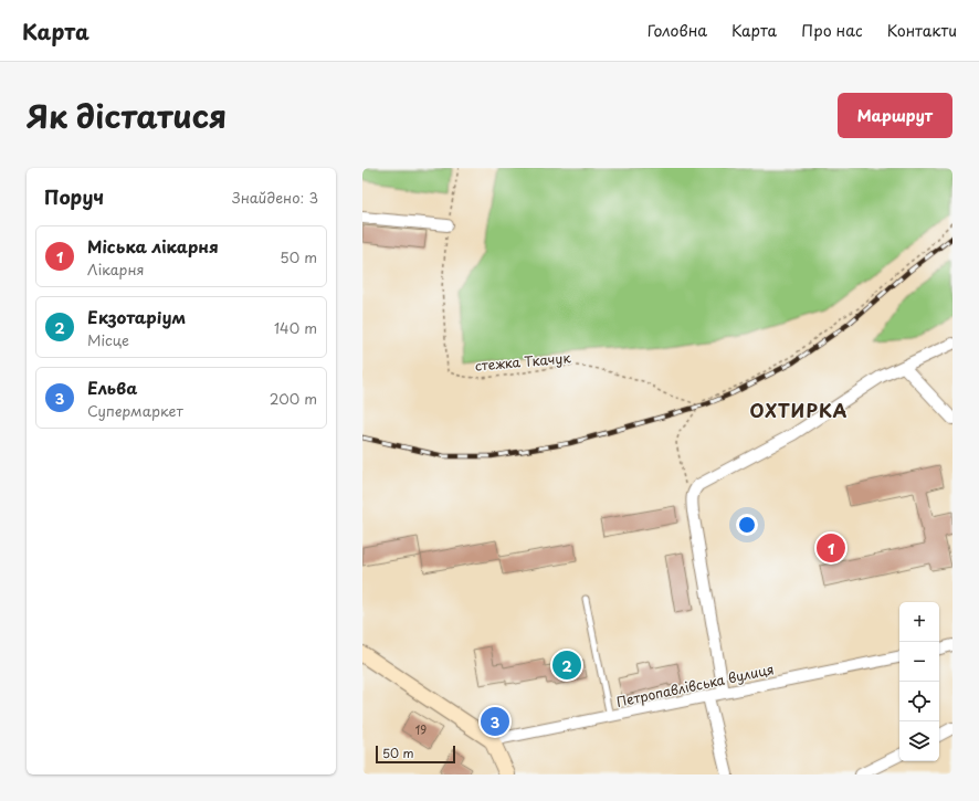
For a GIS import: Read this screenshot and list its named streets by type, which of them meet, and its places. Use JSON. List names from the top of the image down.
{
  "streets": {
    "street": ["Петропавлівська вулиця"],
    "path": ["стежка Ткачук"]
  },
  "districts": ["ОХТИРКА"],
  "house_numbers": ["19"],
  "scale_bar": "50 m",
  "page": {
    "header": "Карта",
    "nav": [
      "Головна",
      "Карта",
      "Про нас",
      "Контакти"
    ],
    "title": "Як дістатися",
    "buttons": "Маршрут",
    "heading": ["Поруч", "Знайдено: 3"],
    "list": [
      {
        "mark": "1",
        "name": "Міська лікарня",
        "note": "Лікарня",
        "value": "50 m"
      },
      {
        "mark": "2",
        "name": "Екзотаріум",
        "note": "Місце",
        "value": "140 m"
      },
      {
        "mark": "3",
        "name": "Ельва",
        "note": "Супермаркет",
        "value": "200 m"
      }
    ],
    "pins": ["1", "2", "3"],
    "map_buttons": ["+", "−"],
    "scale": "50 m"
  }
}
